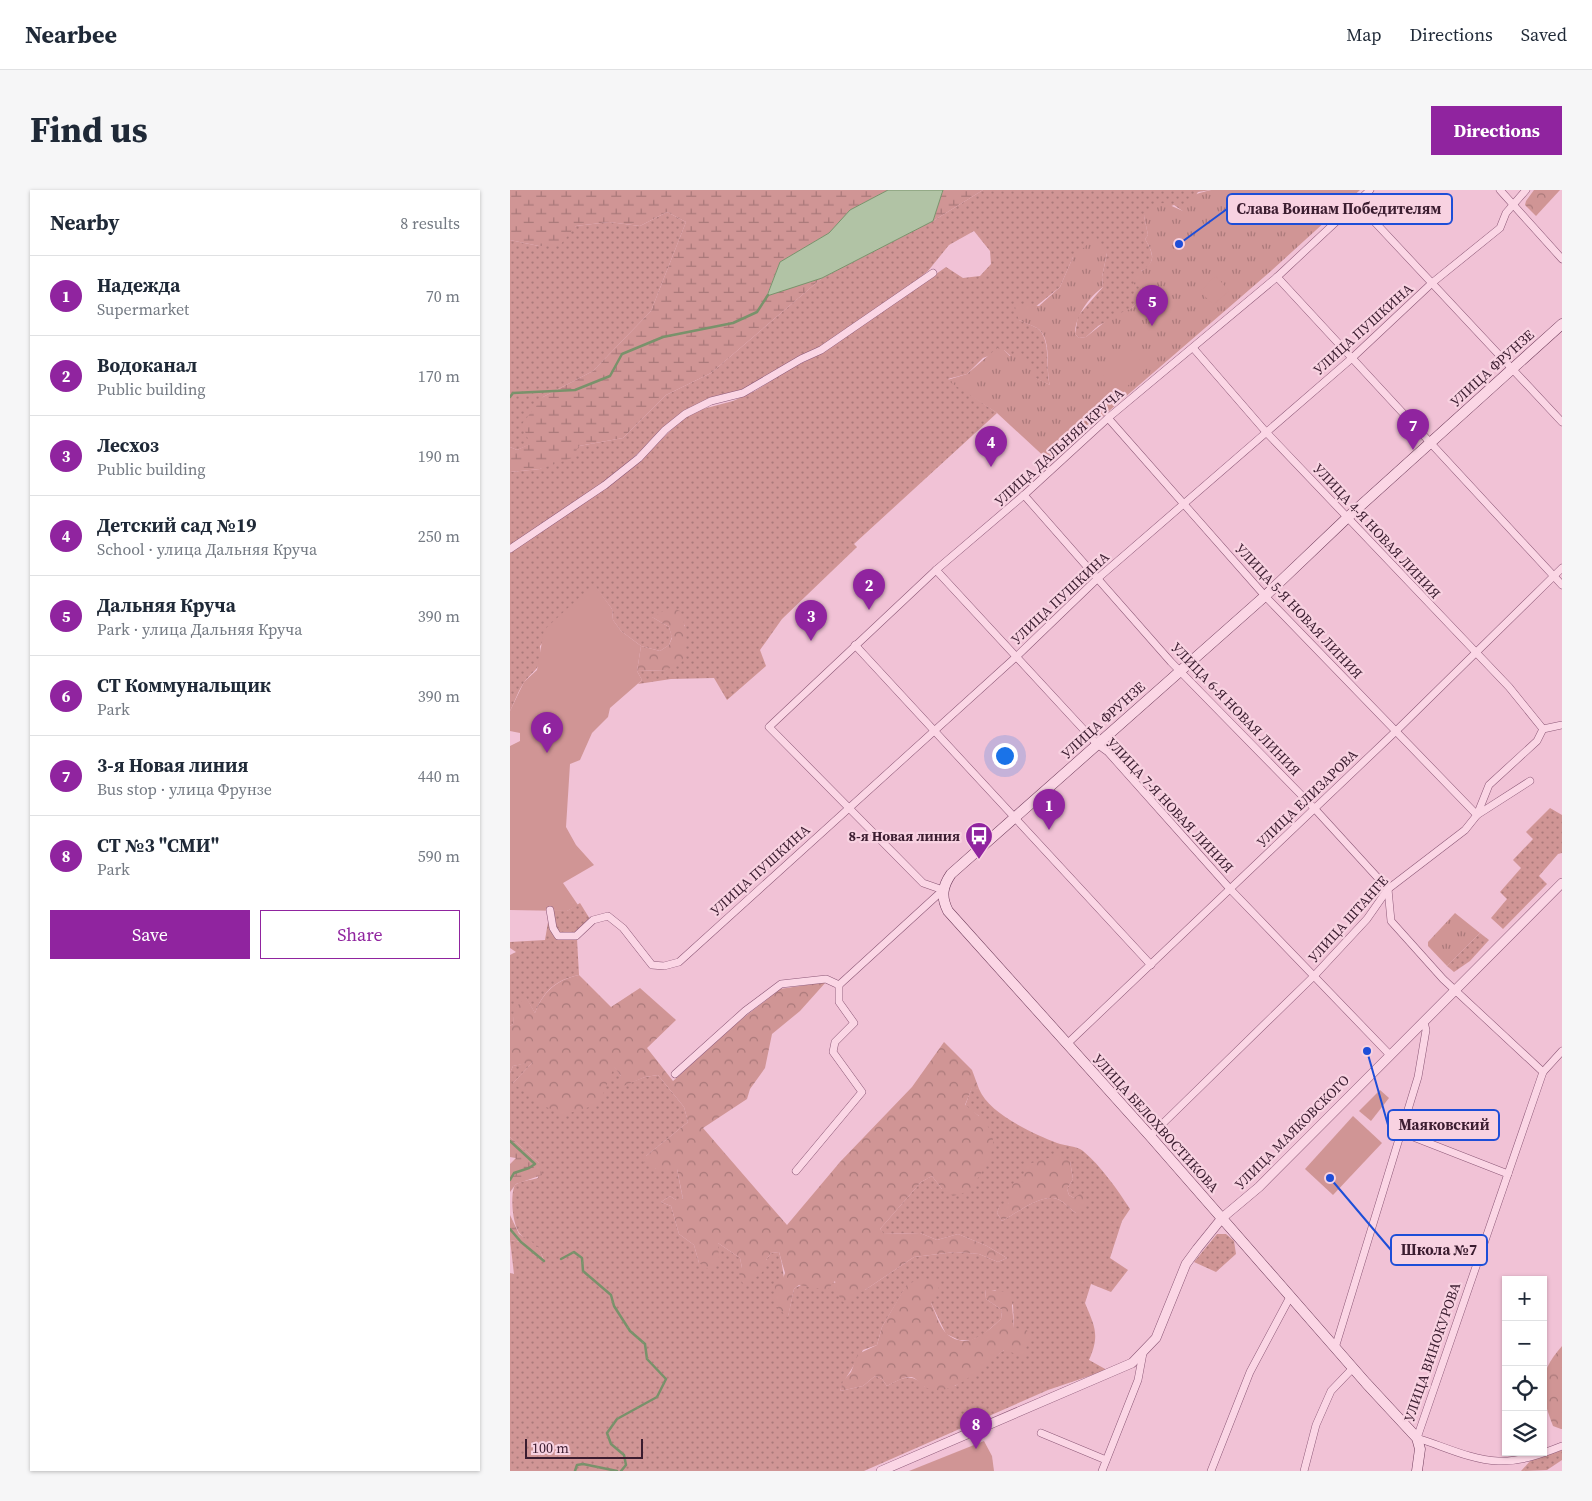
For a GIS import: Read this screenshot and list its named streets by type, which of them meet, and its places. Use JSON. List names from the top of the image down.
{
  "streets": {
    "main road": ["УЛИЦА ФРУНЗЕ", "УЛИЦА БЕЛОХВОСТИКОВА", "УЛИЦА ВИНОКУРОВА"],
    "street": [
      "УЛИЦА ПУШКИНА",
      "УЛИЦА ДАЛЬНЯЯ КРУЧА",
      "УЛИЦА 4-Я НОВАЯ ЛИНИЯ",
      "УЛИЦА 5-Я НОВАЯ ЛИНИЯ",
      "УЛИЦА 6-Я НОВАЯ ЛИНИЯ",
      "УЛИЦА ЕЛИЗАРОВА",
      "УЛИЦА 7-Я НОВАЯ ЛИНИЯ",
      "УЛИЦА ШТАНГЕ",
      "УЛИЦА МАЯКОВСКОГО"
    ]
  },
  "crossings": [
    ["УЛИЦА ПУШКИНА", "УЛИЦА ДАЛЬНЯЯ КРУЧА"],
    ["УЛИЦА ПУШКИНА", "УЛИЦА 4-Я НОВАЯ ЛИНИЯ"],
    ["УЛИЦА ПУШКИНА", "УЛИЦА 5-Я НОВАЯ ЛИНИЯ"],
    ["УЛИЦА ПУШКИНА", "УЛИЦА 6-Я НОВАЯ ЛИНИЯ"],
    ["УЛИЦА ПУШКИНА", "УЛИЦА 7-Я НОВАЯ ЛИНИЯ"],
    ["УЛИЦА ФРУНЗЕ", "УЛИЦА 4-Я НОВАЯ ЛИНИЯ"],
    ["УЛИЦА ФРУНЗЕ", "УЛИЦА 5-Я НОВАЯ ЛИНИЯ"],
    ["УЛИЦА ФРУНЗЕ", "УЛИЦА 6-Я НОВАЯ ЛИНИЯ"],
    ["УЛИЦА ФРУНЗЕ", "УЛИЦА 7-Я НОВАЯ ЛИНИЯ"],
    ["УЛИЦА ФРУНЗЕ", "УЛИЦА БЕЛОХВОСТИКОВА"],
    ["УЛИЦА ДАЛЬНЯЯ КРУЧА", "УЛИЦА 4-Я НОВАЯ ЛИНИЯ"],
    ["УЛИЦА ДАЛЬНЯЯ КРУЧА", "УЛИЦА 5-Я НОВАЯ ЛИНИЯ"],
    ["УЛИЦА ДАЛЬНЯЯ КРУЧА", "УЛИЦА 6-Я НОВАЯ ЛИНИЯ"],
    ["УЛИЦА ДАЛЬНЯЯ КРУЧА", "УЛИЦА 7-Я НОВАЯ ЛИНИЯ"],
    ["УЛИЦА 4-Я НОВАЯ ЛИНИЯ", "УЛИЦА ЕЛИЗАРОВА"],
    ["УЛИЦА 4-Я НОВАЯ ЛИНИЯ", "УЛИЦА ШТАНГЕ"],
    ["УЛИЦА 5-Я НОВАЯ ЛИНИЯ", "УЛИЦА ЕЛИЗАРОВА"],
    ["УЛИЦА 5-Я НОВАЯ ЛИНИЯ", "УЛИЦА ШТАНГЕ"],
    ["УЛИЦА 6-Я НОВАЯ ЛИНИЯ", "УЛИЦА ЕЛИЗАРОВА"],
    ["УЛИЦА 6-Я НОВАЯ ЛИНИЯ", "УЛИЦА ШТАНГЕ"],
    ["УЛИЦА ЕЛИЗАРОВА", "УЛИЦА 7-Я НОВАЯ ЛИНИЯ"],
    ["УЛИЦА ЕЛИЗАРОВА", "УЛИЦА БЕЛОХВОСТИКОВА"],
    ["УЛИЦА 7-Я НОВАЯ ЛИНИЯ", "УЛИЦА ШТАНГЕ"],
    ["УЛИЦА 7-Я НОВАЯ ЛИНИЯ", "УЛИЦА МАЯКОВСКОГО"],
    ["УЛИЦА ШТАНГЕ", "УЛИЦА БЕЛОХВОСТИКОВА"],
    ["УЛИЦА БЕЛОХВОСТИКОВА", "УЛИЦА МАЯКОВСКОГО"],
    ["УЛИЦА БЕЛОХВОСТИКОВА", "УЛИЦА ВИНОКУРОВА"]
  ],
  "places": {
    "other": ["Слава Воинам Победителям", "Маяковский", "Школа №7"],
    "bus stop": ["8-я Новая линия"]
  },
  "scale_bar": "100 m",
  "page": {
    "header": "Nearbee",
    "nav": ["Map", "Directions", "Saved"],
    "title": "Find us",
    "buttons": [
      "Directions",
      ["Save", "Share"]
    ],
    "heading": ["Nearby", "8 results"],
    "list": [
      {
        "mark": "1",
        "name": "Надежда",
        "note": "Supermarket",
        "value": "70 m"
      },
      {
        "mark": "2",
        "name": "Водоканал",
        "note": "Public building",
        "value": "170 m"
      },
      {
        "mark": "3",
        "name": "Лесхоз",
        "note": "Public building",
        "value": "190 m"
      },
      {
        "mark": "4",
        "name": "Детский сад №19",
        "note": "School · улица Дальняя Круча",
        "value": "250 m"
      },
      {
        "mark": "5",
        "name": "Дальняя Круча",
        "note": "Park · улица Дальняя Круча",
        "value": "390 m"
      },
      {
        "mark": "6",
        "name": "СТ Коммунальщик",
        "note": "Park",
        "value": "390 m"
      },
      {
        "mark": "7",
        "name": "3-я Новая линия",
        "note": "Bus stop · улица Фрунзе",
        "value": "440 m"
      },
      {
        "mark": "8",
        "name": "СТ №3 \"СМИ\"",
        "note": "Park",
        "value": "590 m"
      }
    ],
    "pins": [
      "5",
      "7",
      "4",
      "2",
      "3",
      "6",
      "1",
      "8"
    ],
    "map_buttons": ["+", "−"],
    "scale": "100 m"
  }
}
